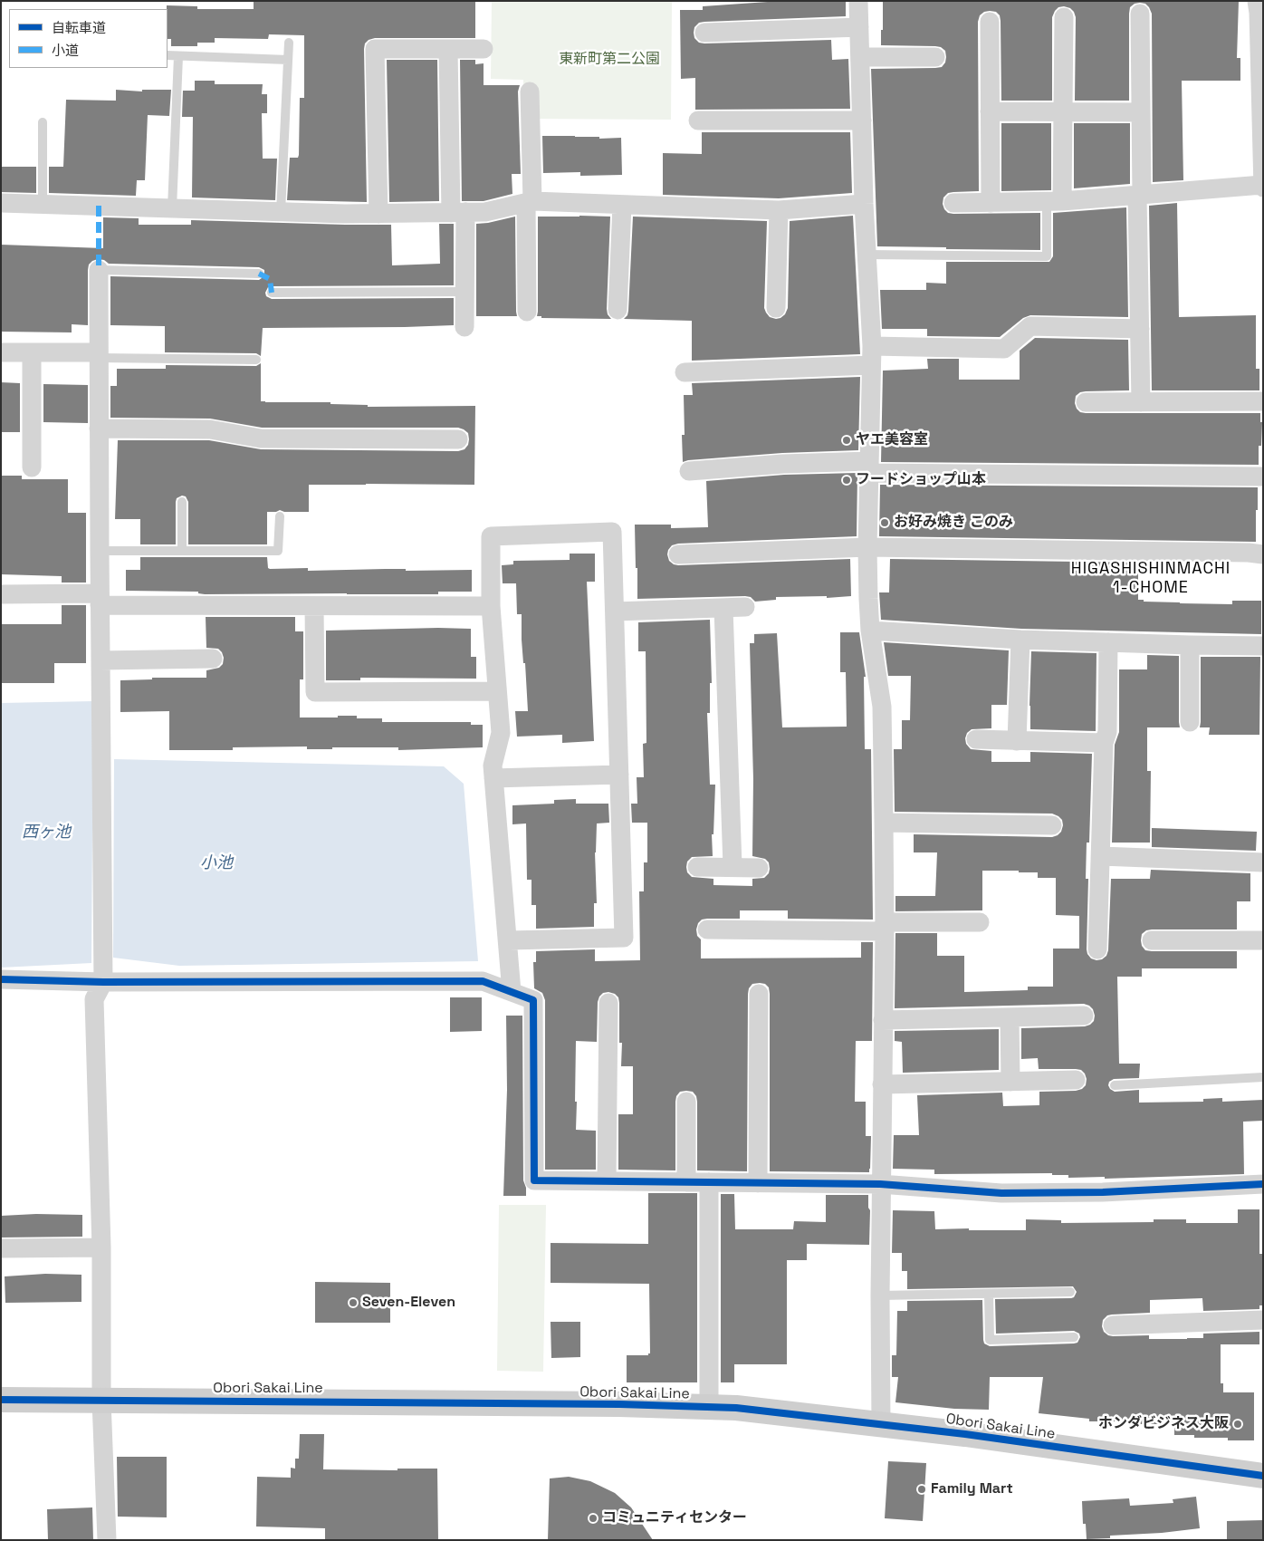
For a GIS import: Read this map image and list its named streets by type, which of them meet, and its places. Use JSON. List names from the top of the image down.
{
  "streets": {
    "main road": ["Obori Sakai Line"]
  },
  "districts": ["HIGASHISHINMACHI 1-CHOME"],
  "water": ["西ヶ池", "小池"],
  "parks": ["東新町第二公園"],
  "places": [
    "ヤエ美容室",
    "フードショップ山本",
    "お好み焼き このみ",
    "Seven-Eleven",
    "ホンダビジネス大阪",
    "Family Mart",
    "コミュニティセンター"
  ],
  "legend": ["自転車道", "小道"]
}
